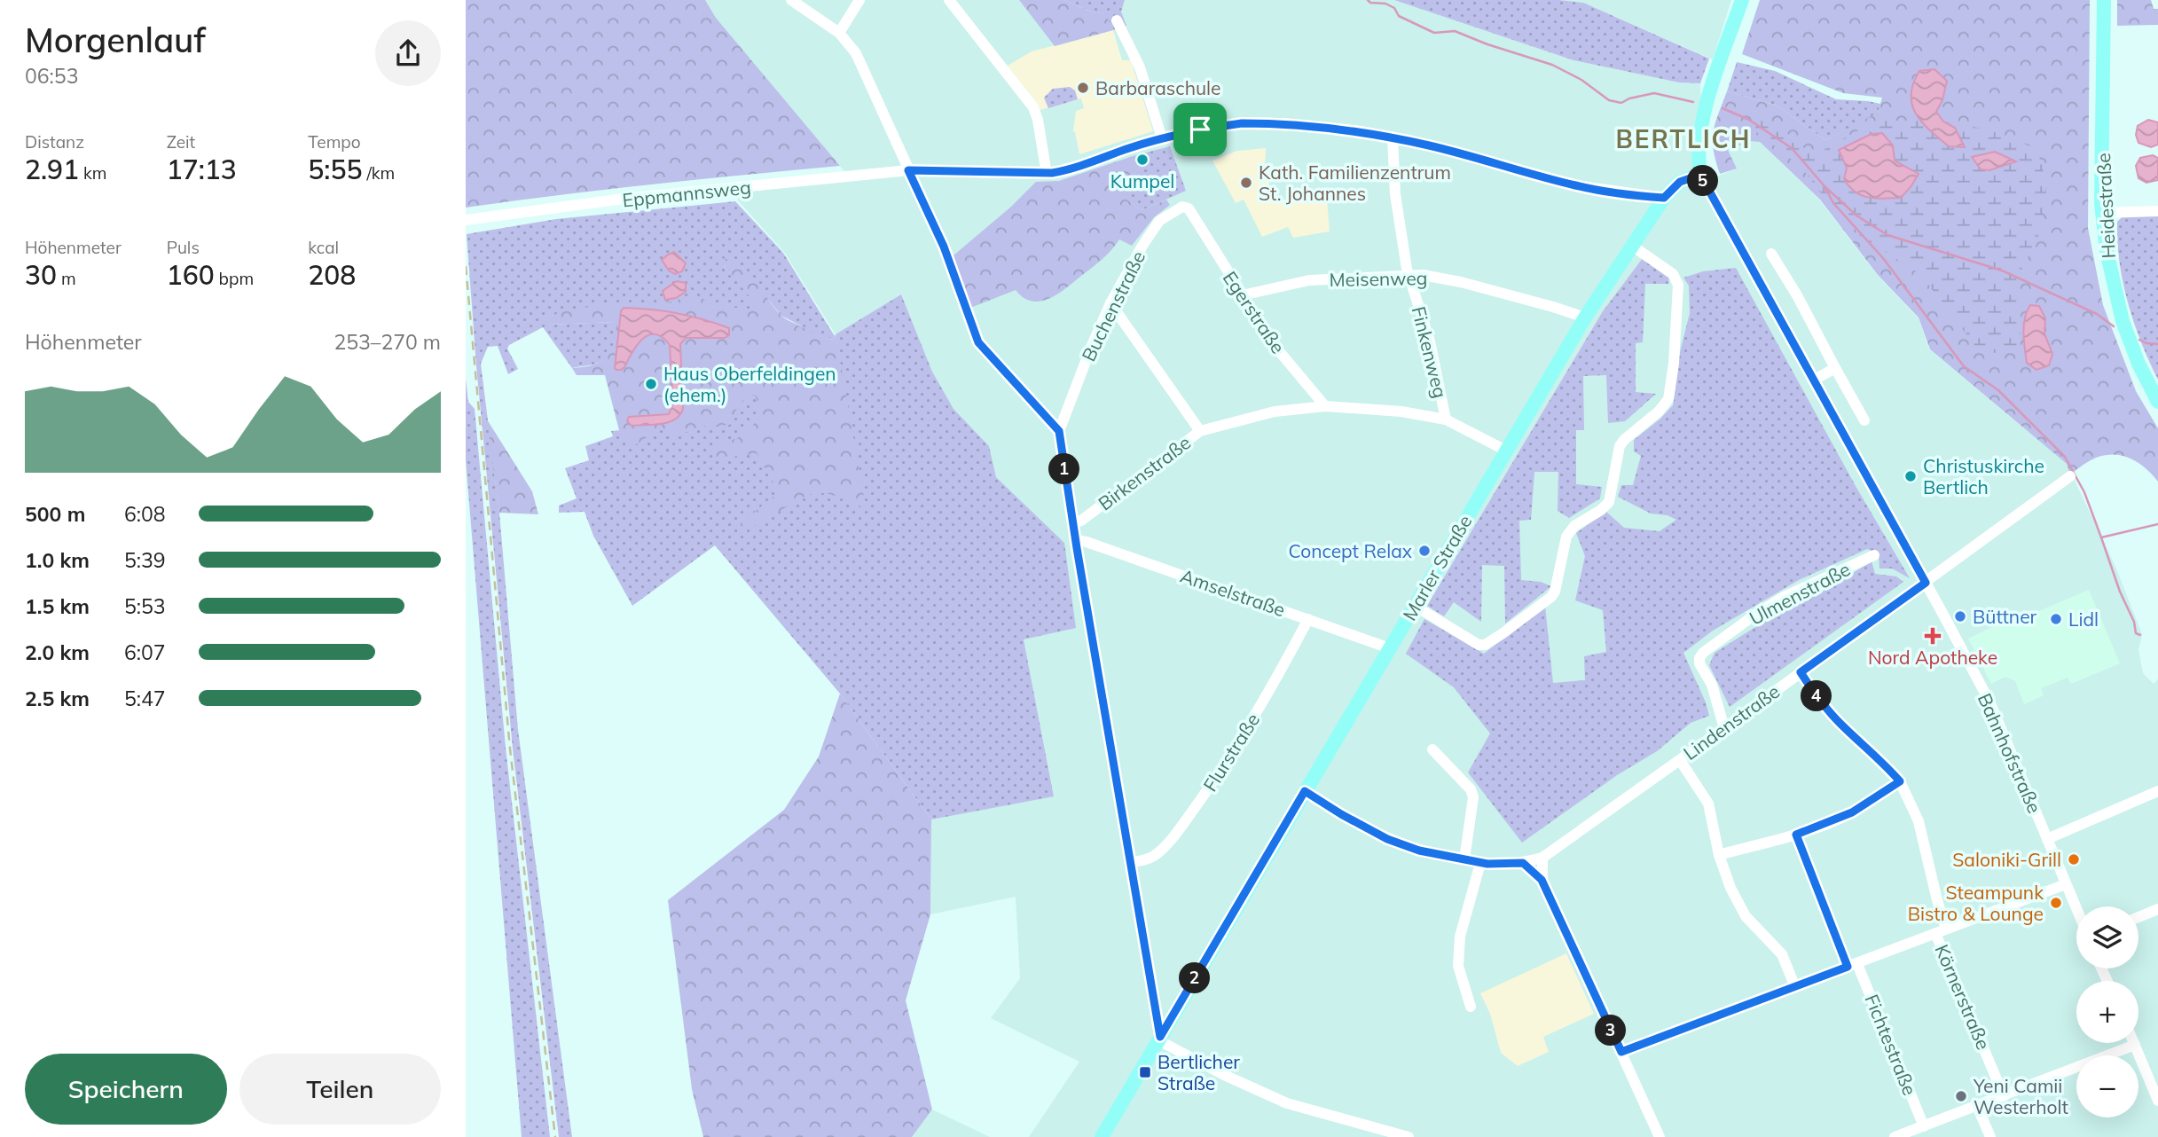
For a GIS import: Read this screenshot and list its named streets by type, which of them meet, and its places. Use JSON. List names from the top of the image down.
{
  "streets": {
    "main road": ["Heidestraße", "Marler Straße"],
    "street": [
      "Eppmannsweg",
      "Meisenweg",
      "Buchenstraße",
      "Egerstraße",
      "Finkenweg",
      "Birkenstraße",
      "Amselstraße",
      "Ulmenstraße",
      "Lindenstraße",
      "Flurstraße",
      "Bahnhofstraße",
      "Körnerstraße",
      "Fichtestraße"
    ]
  },
  "crossings": [
    ["Eppmannsweg", "Finkenweg"],
    ["Eppmannsweg", "Marler Straße"],
    ["Meisenweg", "Egerstraße"],
    ["Meisenweg", "Finkenweg"],
    ["Meisenweg", "Marler Straße"],
    ["Buchenstraße", "Egerstraße"],
    ["Egerstraße", "Birkenstraße"],
    ["Finkenweg", "Birkenstraße"],
    ["Birkenstraße", "Marler Straße"],
    ["Marler Straße", "Amselstraße"],
    ["Marler Straße", "Bahnhofstraße"],
    ["Amselstraße", "Flurstraße"],
    ["Ulmenstraße", "Lindenstraße"],
    ["Lindenstraße", "Bahnhofstraße"],
    ["Lindenstraße", "Körnerstraße"]
  ],
  "districts": ["BERTLICH"],
  "places": {
    "other": [
      "Barbaraschule",
      "Kumpel",
      "Kath. Familienzentrum St. Johannes",
      "Haus Oberfeldingen (ehem.)",
      "Christuskirche Bertlich",
      "Concept Relax",
      "Büttner",
      "Lidl",
      "Saloniki-Grill",
      "Steampunk Bistro & Lounge",
      "Yeni Camii Westerholt"
    ],
    "health": ["Nord Apotheke"],
    "transit": ["Bertlicher Straße"]
  },
  "page": {
    "heading": ["Morgenlauf", "06:53"],
    "stats": [
      ["Distanz", "2.91 km"],
      ["Zeit", "17:13"],
      ["Tempo", "5:55 /km"],
      ["Höhenmeter", "30 m"],
      ["Puls", "160 bpm"],
      ["kcal", "208"]
    ],
    "pins": [
      "5",
      "1",
      "4",
      "2",
      "3"
    ],
    "chart": ["Höhenmeter", "253–270 m"],
    "list": [
      {
        "name": "500 m",
        "note": "6:08"
      },
      {
        "name": "1.0 km",
        "note": "5:39"
      },
      {
        "name": "1.5 km",
        "note": "5:53"
      },
      {
        "name": "2.0 km",
        "note": "6:07"
      },
      {
        "name": "2.5 km",
        "note": "5:47"
      }
    ],
    "map_buttons": ["+", "−"],
    "buttons": ["Speichern", "Teilen"]
  }
}
